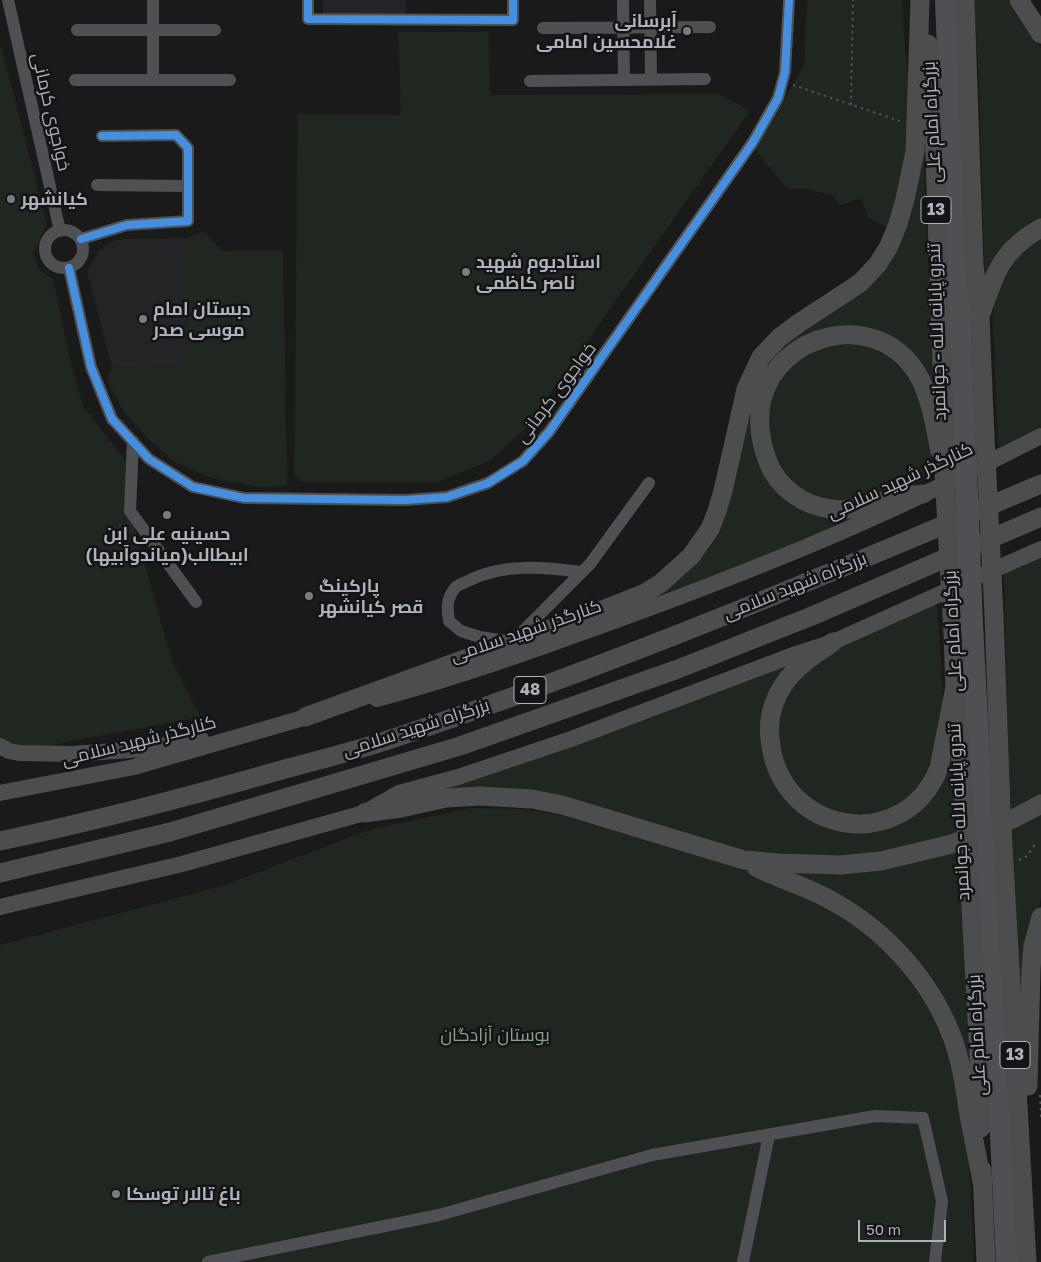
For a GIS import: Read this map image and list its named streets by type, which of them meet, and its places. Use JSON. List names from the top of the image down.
{
  "streets": {
    "highway": [
      "بزرگراه امام علی",
      "13",
      "بزرگراه شهید سلامی",
      "48"
    ],
    "main road": ["کنارگذر شهید سلامی"],
    "street": ["خواجوی کرمانی", "تندرو پایانه لاله - جوانمرد"]
  },
  "crossings": [
    ["بزرگراه امام علی", "تندرو پایانه لاله - جوانمرد"]
  ],
  "parks": ["بوستان آزادگان"],
  "places": [
    "آبرسانی غلامحسین امامی",
    "کیانشهر",
    "استادیوم شهید ناصر کاظمی",
    "دبستان امام موسی صدر",
    "حسینیه علی ابن ابیطالب(میاندوآبیها)",
    "پارکینگ قصر کیانشهر",
    "باغ تالار توسکا"
  ],
  "scale_bar": "50 m"
}
